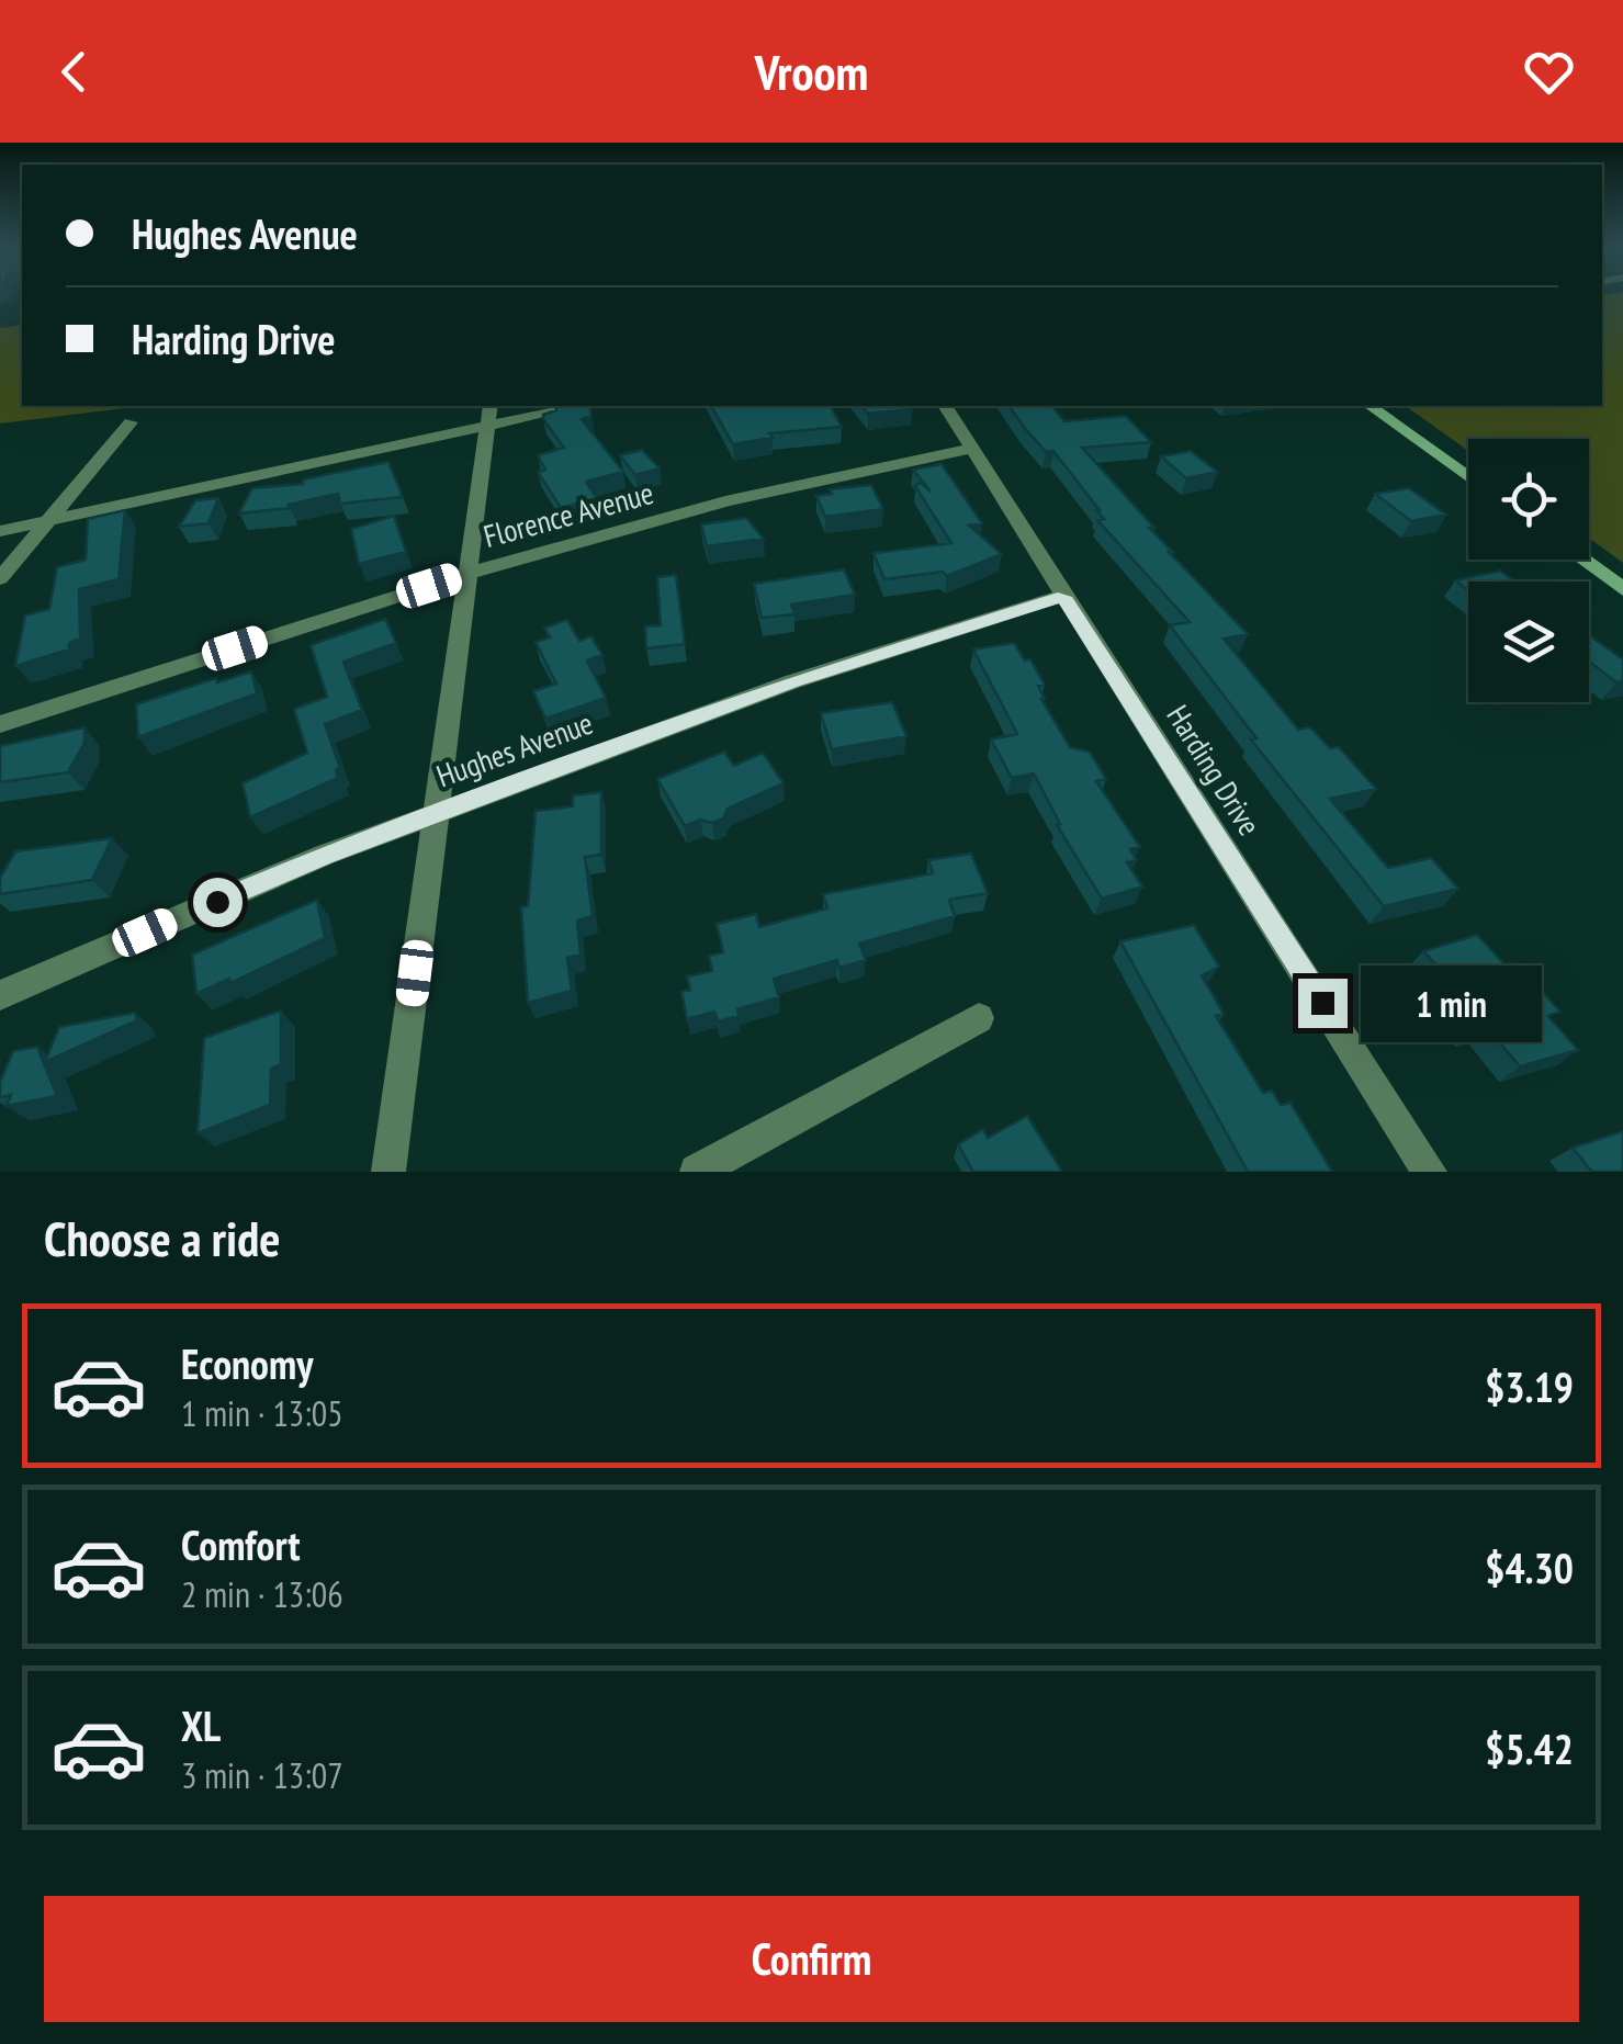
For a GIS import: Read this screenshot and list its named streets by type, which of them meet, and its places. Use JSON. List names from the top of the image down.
{
  "streets": {
    "street": ["Florence Avenue", "Hughes Avenue", "Harding Drive"]
  },
  "crossings": [
    ["Florence Avenue", "Harding Drive"],
    ["Hughes Avenue", "Harding Drive"]
  ],
  "page": {
    "header": "Vroom",
    "banner": ["Hughes Avenue", "Harding Drive"],
    "bubble": "1 min",
    "heading": "Choose a ride",
    "list": [
      {
        "name": "Economy",
        "note": "1 min · 13:05",
        "value": "$3.19"
      },
      {
        "name": "Comfort",
        "note": "2 min · 13:06",
        "value": "$4.30"
      },
      {
        "name": "XL",
        "note": "3 min · 13:07",
        "value": "$5.42"
      }
    ],
    "buttons": "Confirm"
  }
}
